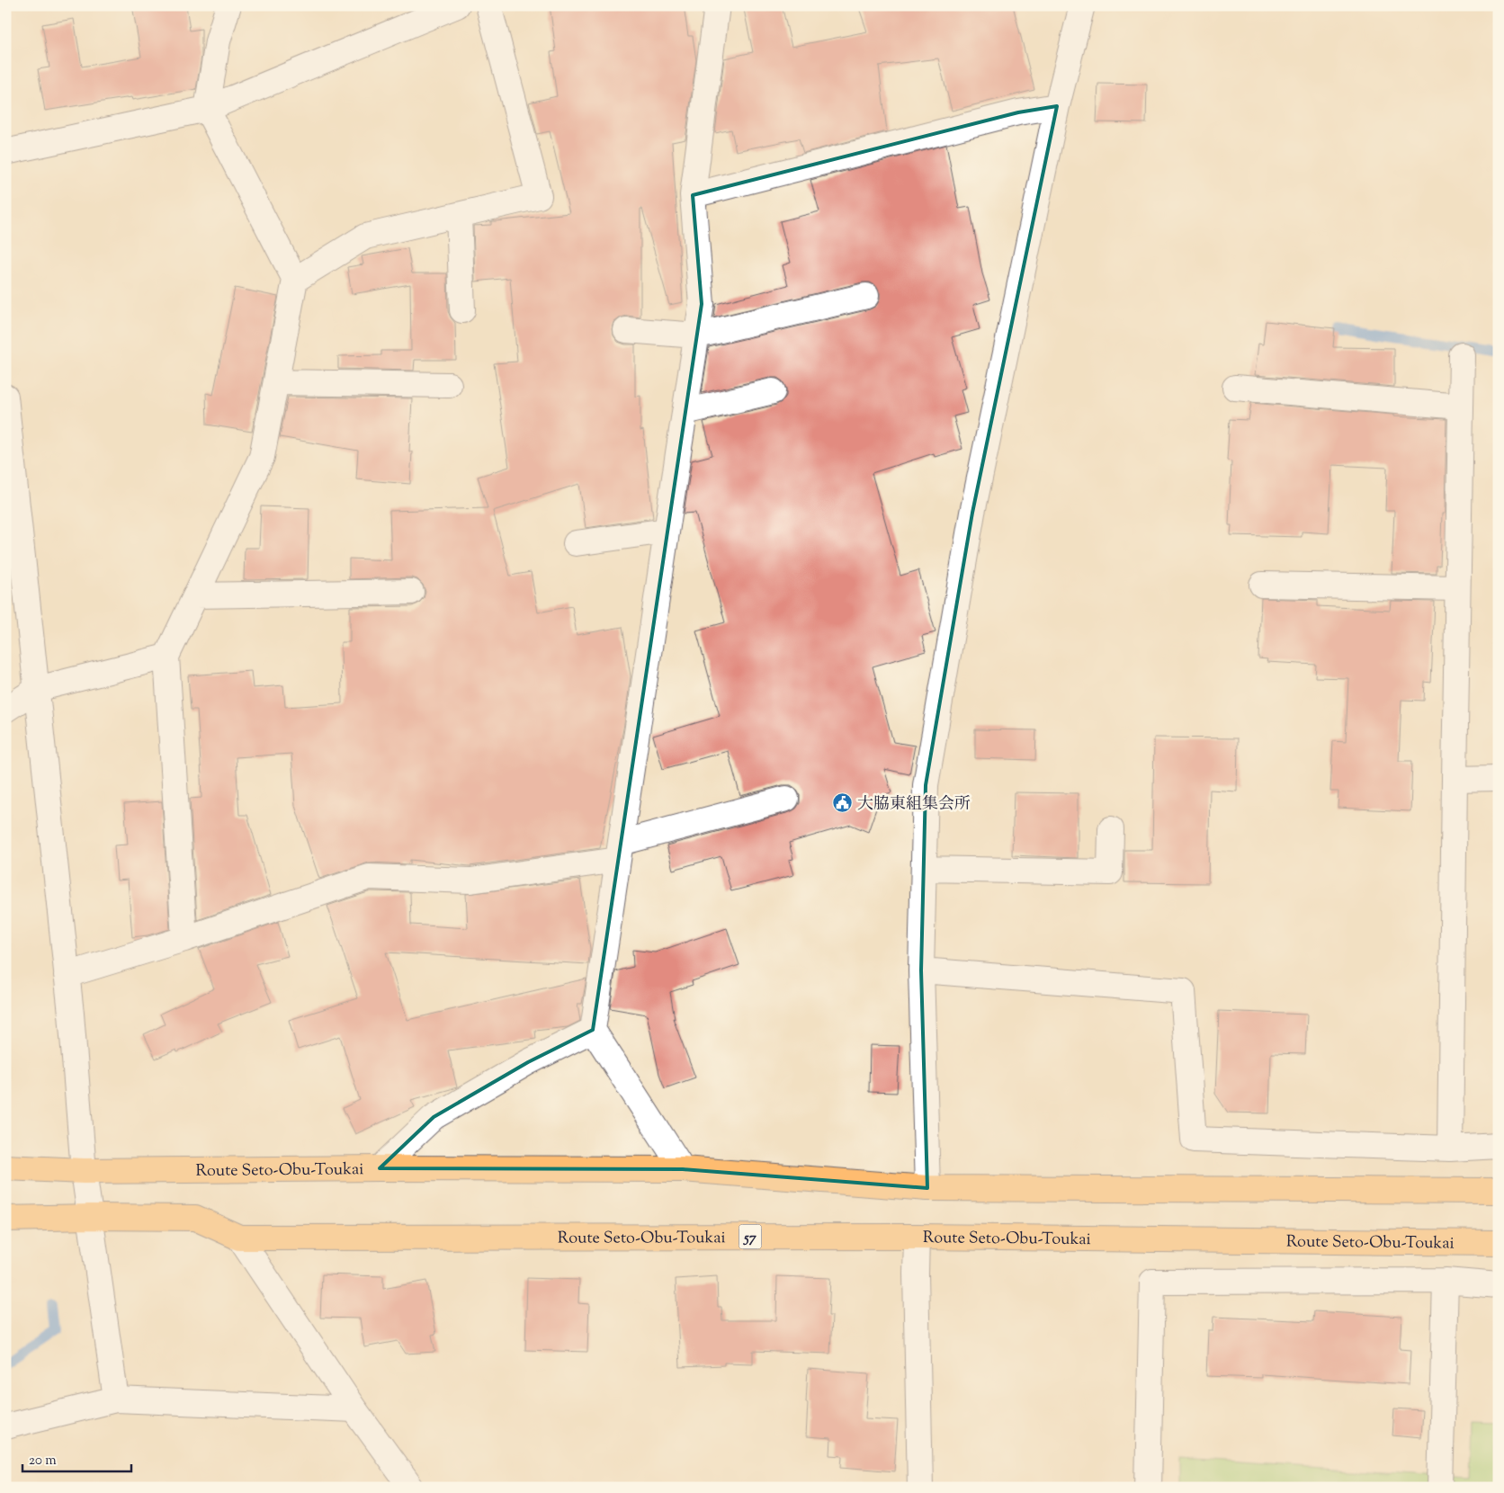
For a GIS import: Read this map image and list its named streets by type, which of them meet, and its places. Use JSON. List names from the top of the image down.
{
  "streets": {
    "main road": ["Route Seto-Obu-Toukai", "57"]
  },
  "places": {
    "public building": ["大脇東組集会所"]
  },
  "scale_bar": "20 m"
}
